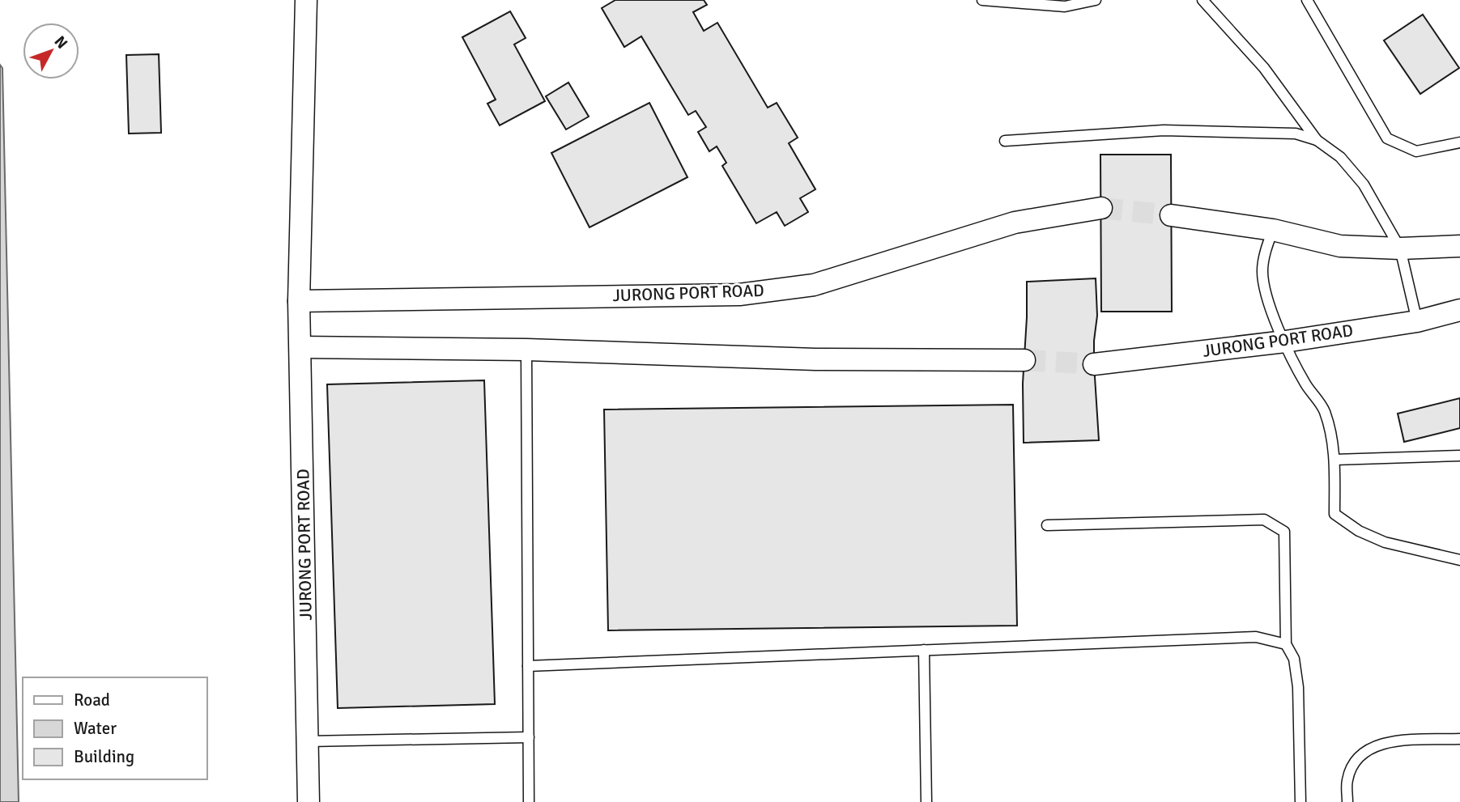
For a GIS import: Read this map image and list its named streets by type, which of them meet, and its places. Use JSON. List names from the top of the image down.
{
  "streets": {
    "street": ["JURONG PORT ROAD"]
  },
  "legend": ["Road", "Water", "Building"],
  "north": "top right"
}
